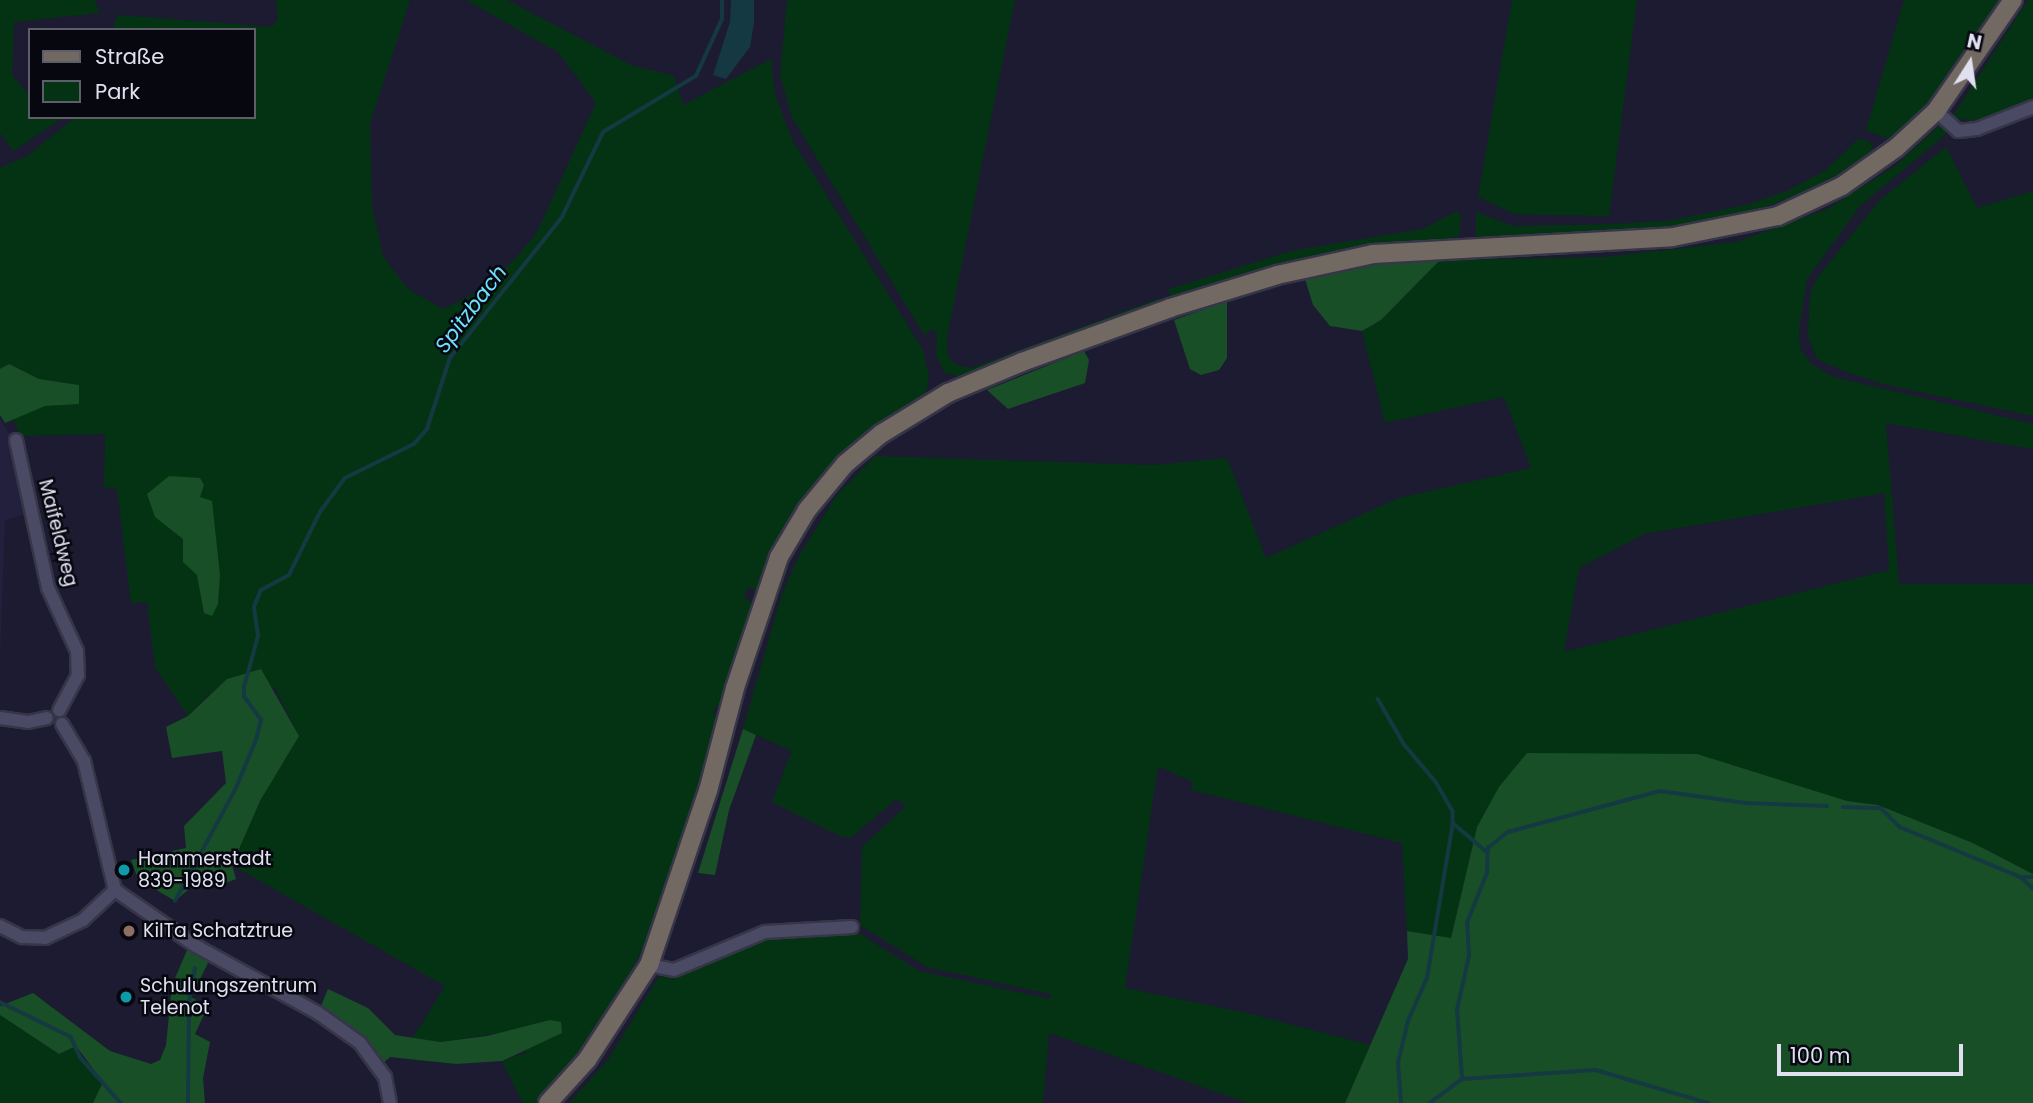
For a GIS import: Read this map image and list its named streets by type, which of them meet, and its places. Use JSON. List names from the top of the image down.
{
  "streets": {
    "street": ["Maifeldweg"]
  },
  "water": ["Spitzbach"],
  "places": ["Hammerstadt 839-1989", "KiITa Schatztrue", "Schulungszentrum Telenot"],
  "legend": ["Straße", "Park"],
  "scale_bar": "100 m",
  "north": "top"
}
